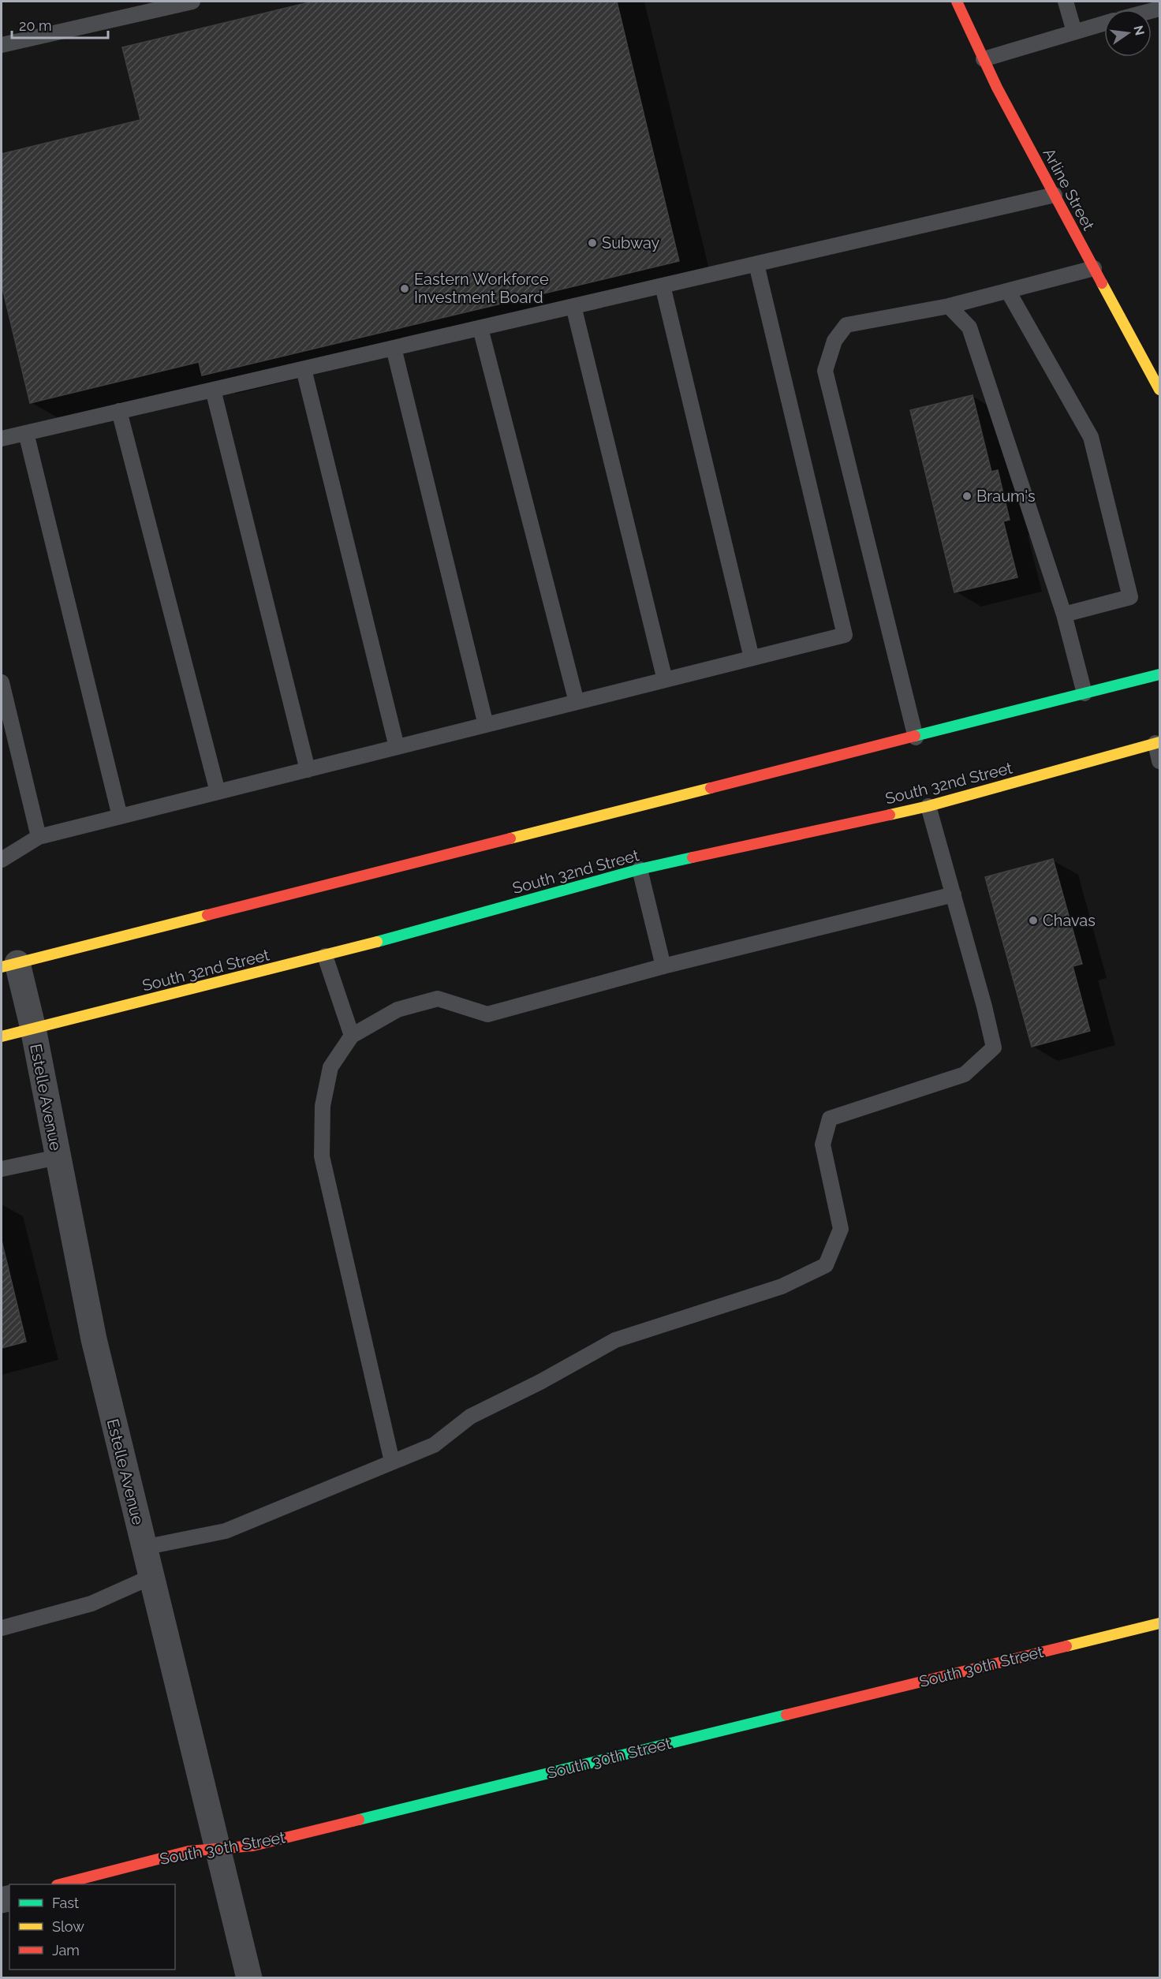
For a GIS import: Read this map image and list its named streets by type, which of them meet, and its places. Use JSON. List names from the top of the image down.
{
  "streets": {
    "main road": ["Arline Street", "South 32nd Street", "South 30th Street"],
    "street": ["Estelle Avenue"]
  },
  "crossings": [
    ["South 32nd Street", "Estelle Avenue"],
    ["Estelle Avenue", "South 30th Street"]
  ],
  "places": [
    "Subway",
    "Eastern Workforce Investment Board",
    "Braum's",
    "Chavas"
  ],
  "legend": ["Fast", "Slow", "Jam"],
  "scale_bar": "20 m",
  "north": "right"
}
